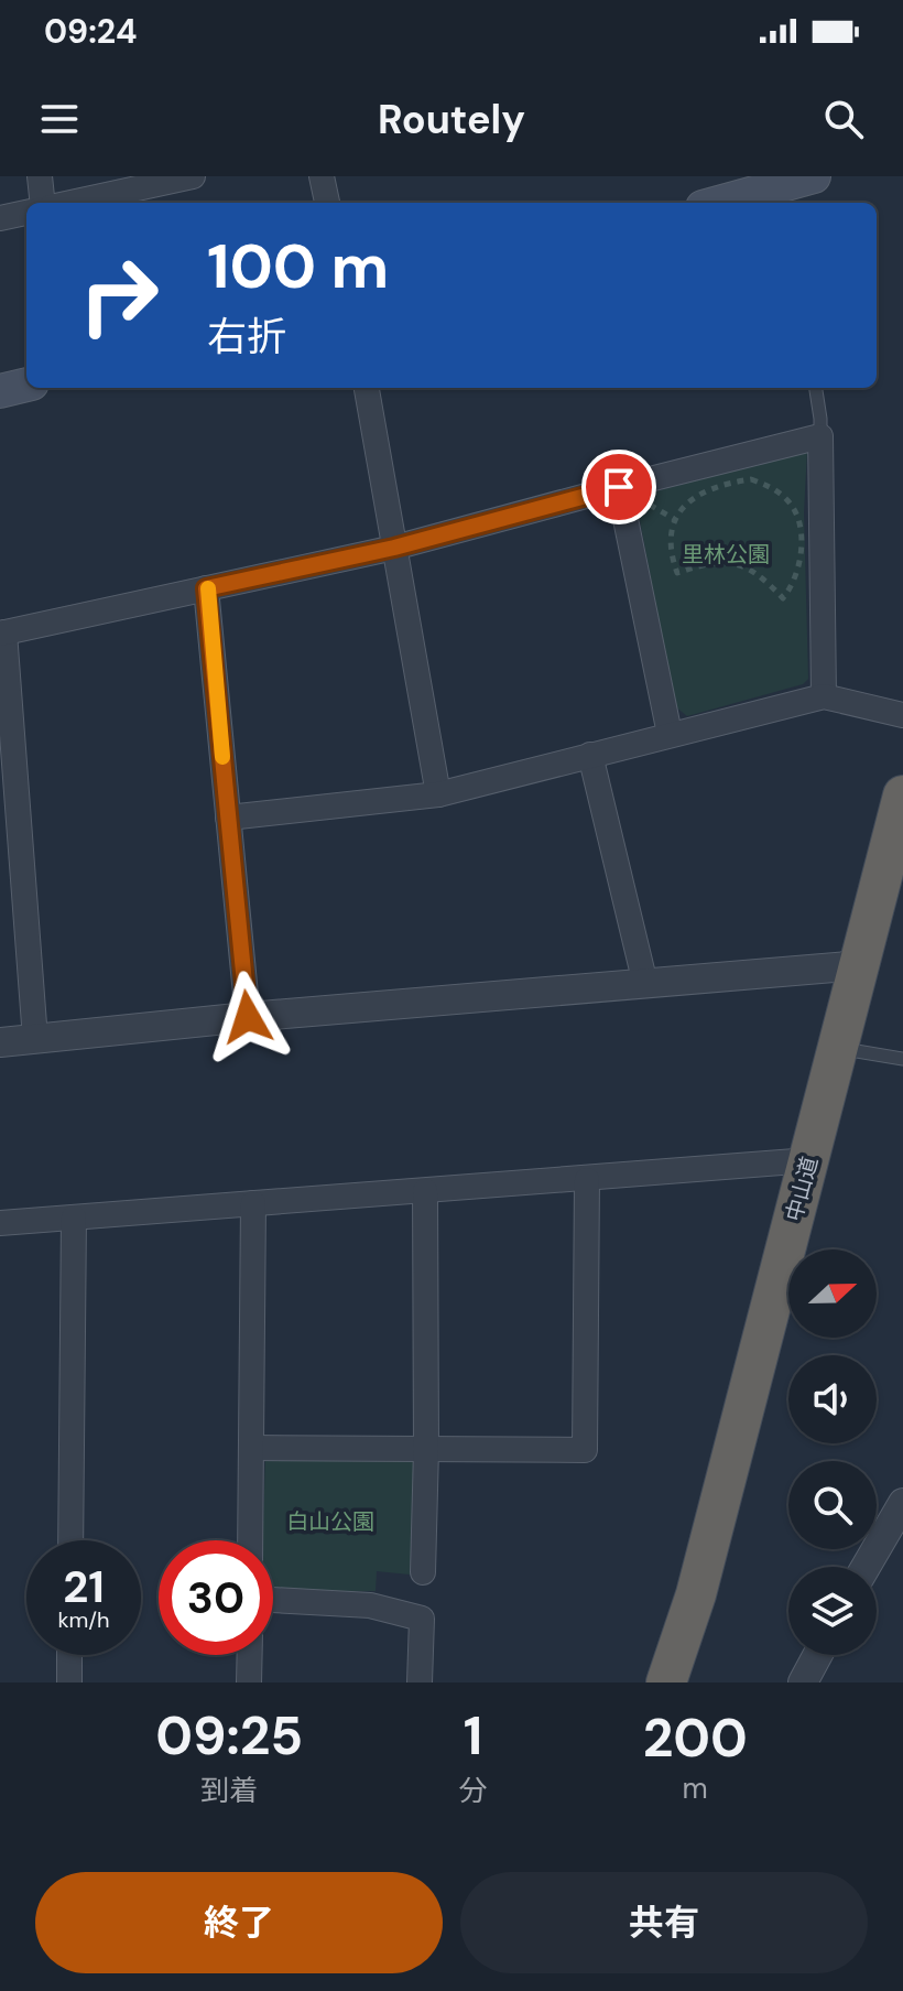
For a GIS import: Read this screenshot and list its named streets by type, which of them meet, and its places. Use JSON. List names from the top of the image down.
{
  "streets": {
    "highway": ["中山道"]
  },
  "parks": ["里林公園", "白山公園"],
  "north": "right",
  "page": {
    "status": "09:24",
    "header": "Routely",
    "turn": ["100 m", "右折"],
    "speed": "21 km/h",
    "limit": "30",
    "eta": [
      "09:25",
      "到着",
      "1",
      "分",
      "200",
      "m"
    ],
    "buttons": ["終了", "共有"]
  }
}
